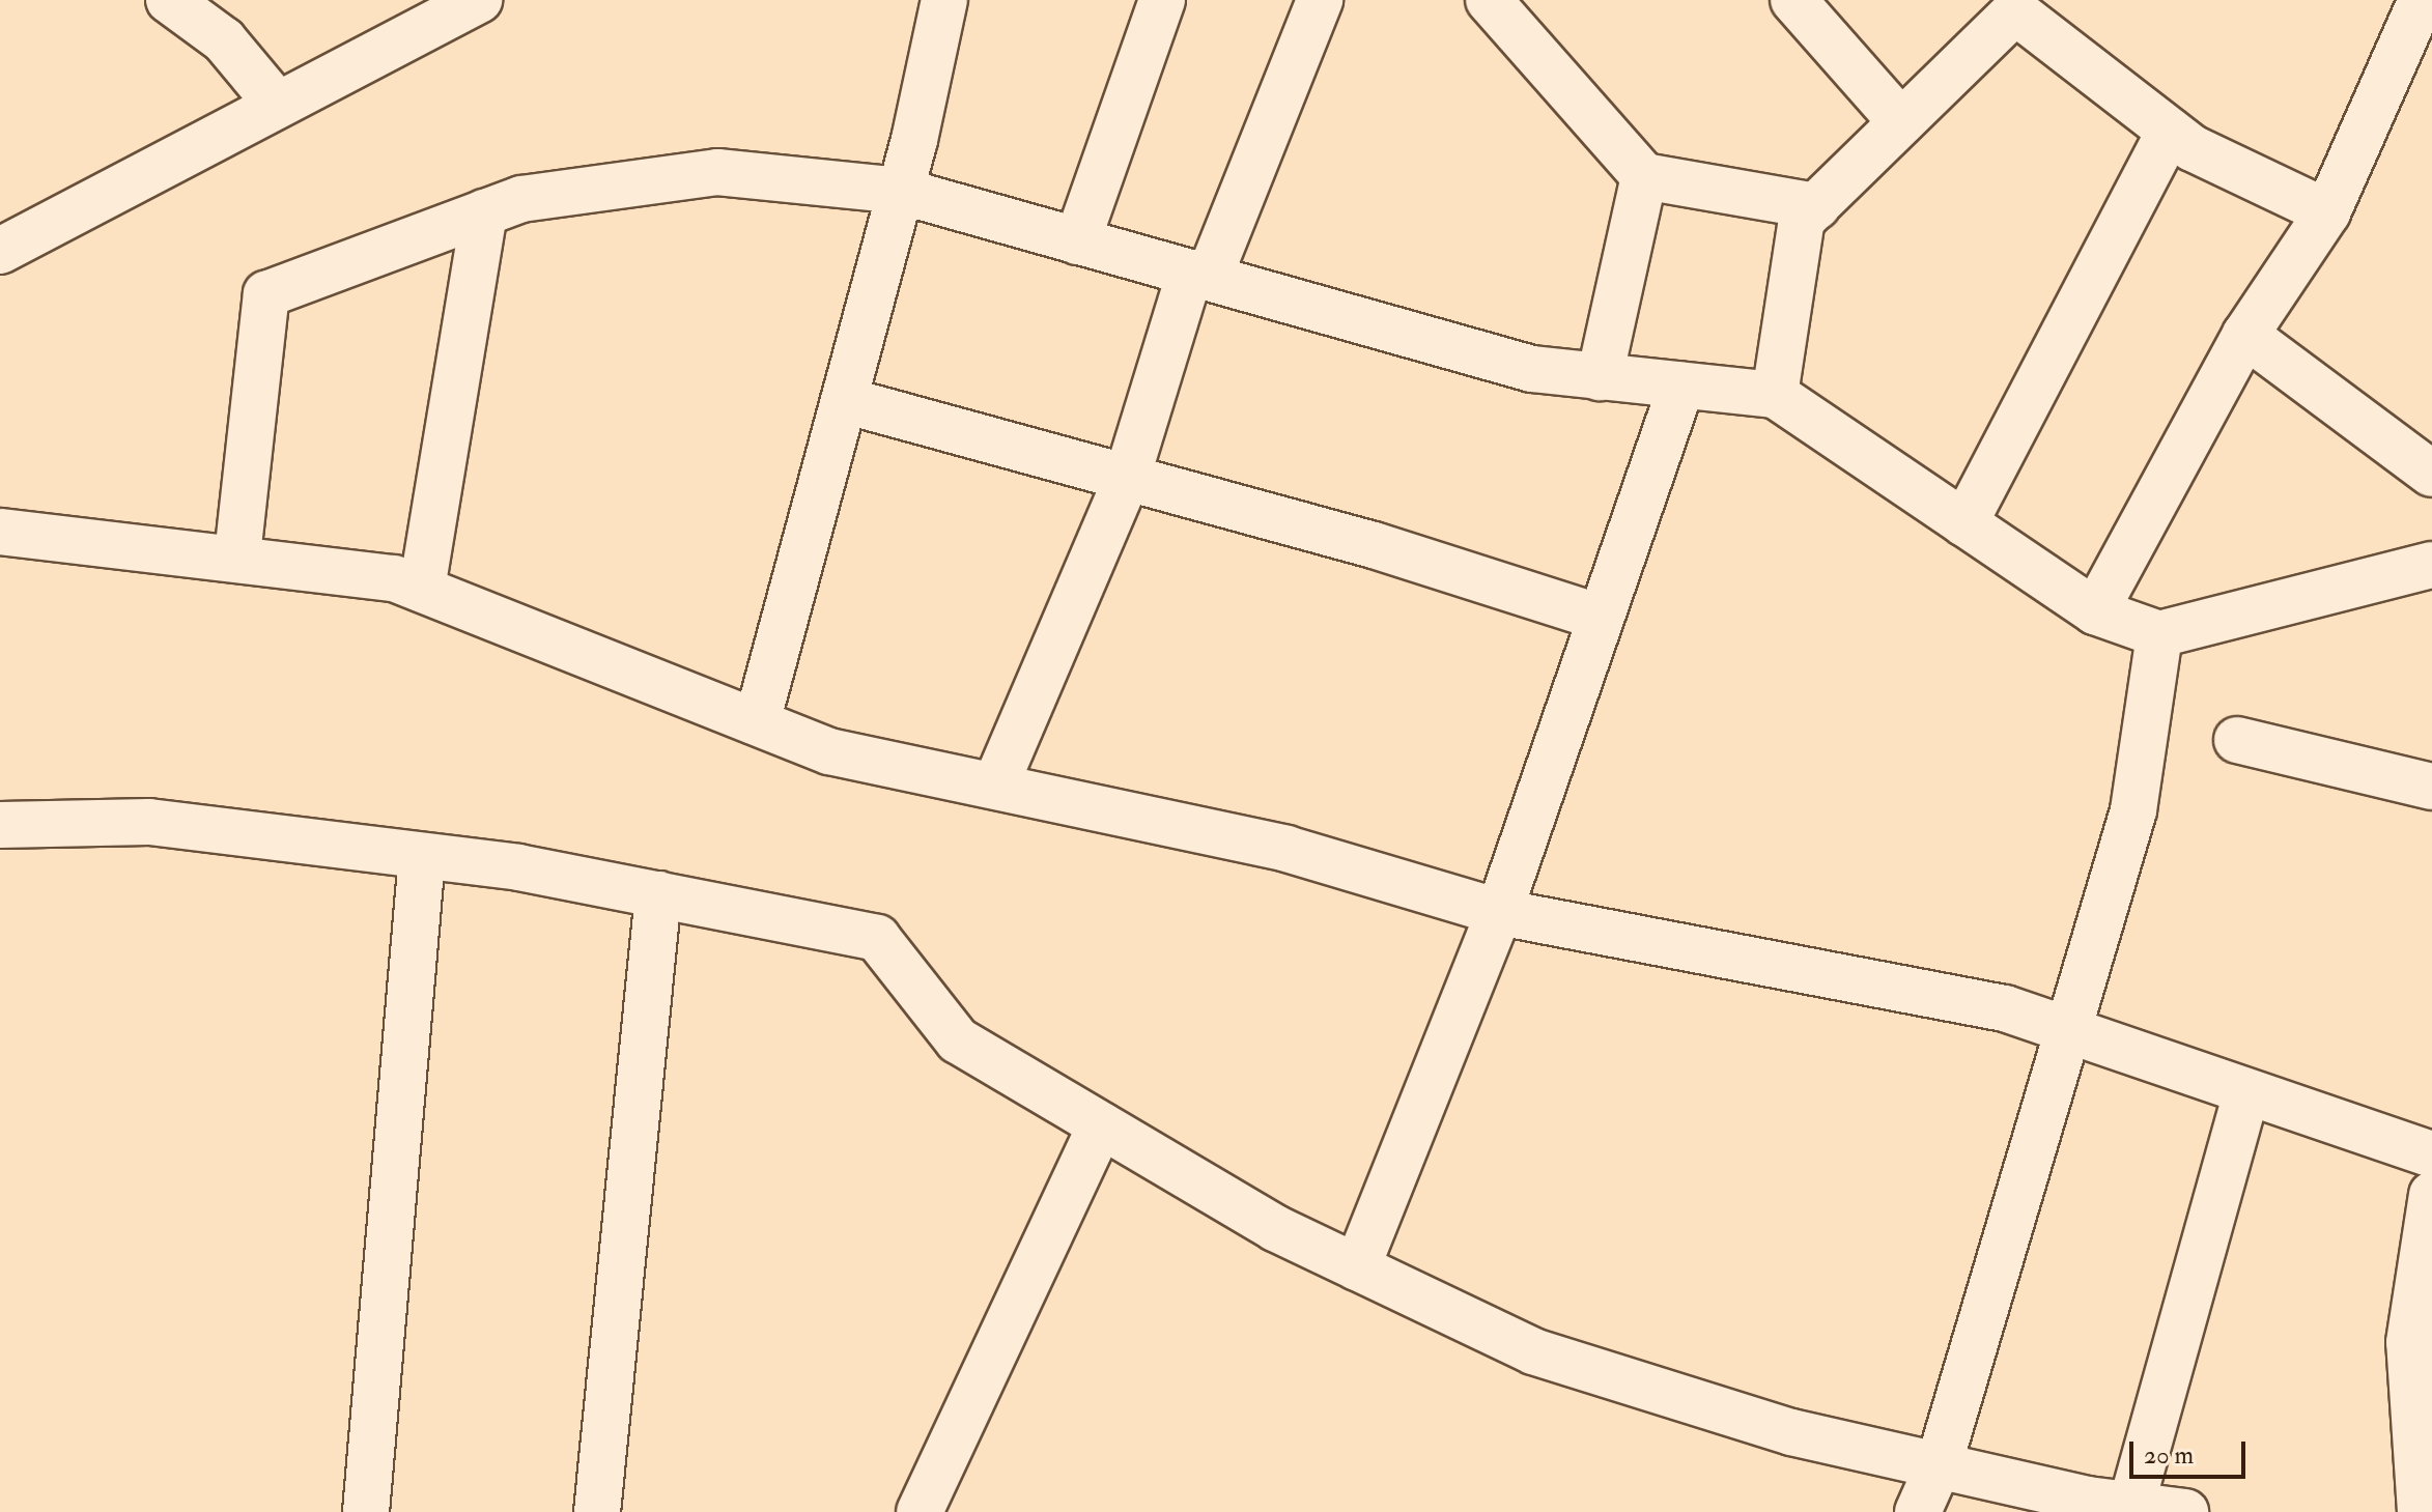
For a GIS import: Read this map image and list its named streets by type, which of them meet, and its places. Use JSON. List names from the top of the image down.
{
  "scale_bar": "20 m"
}
